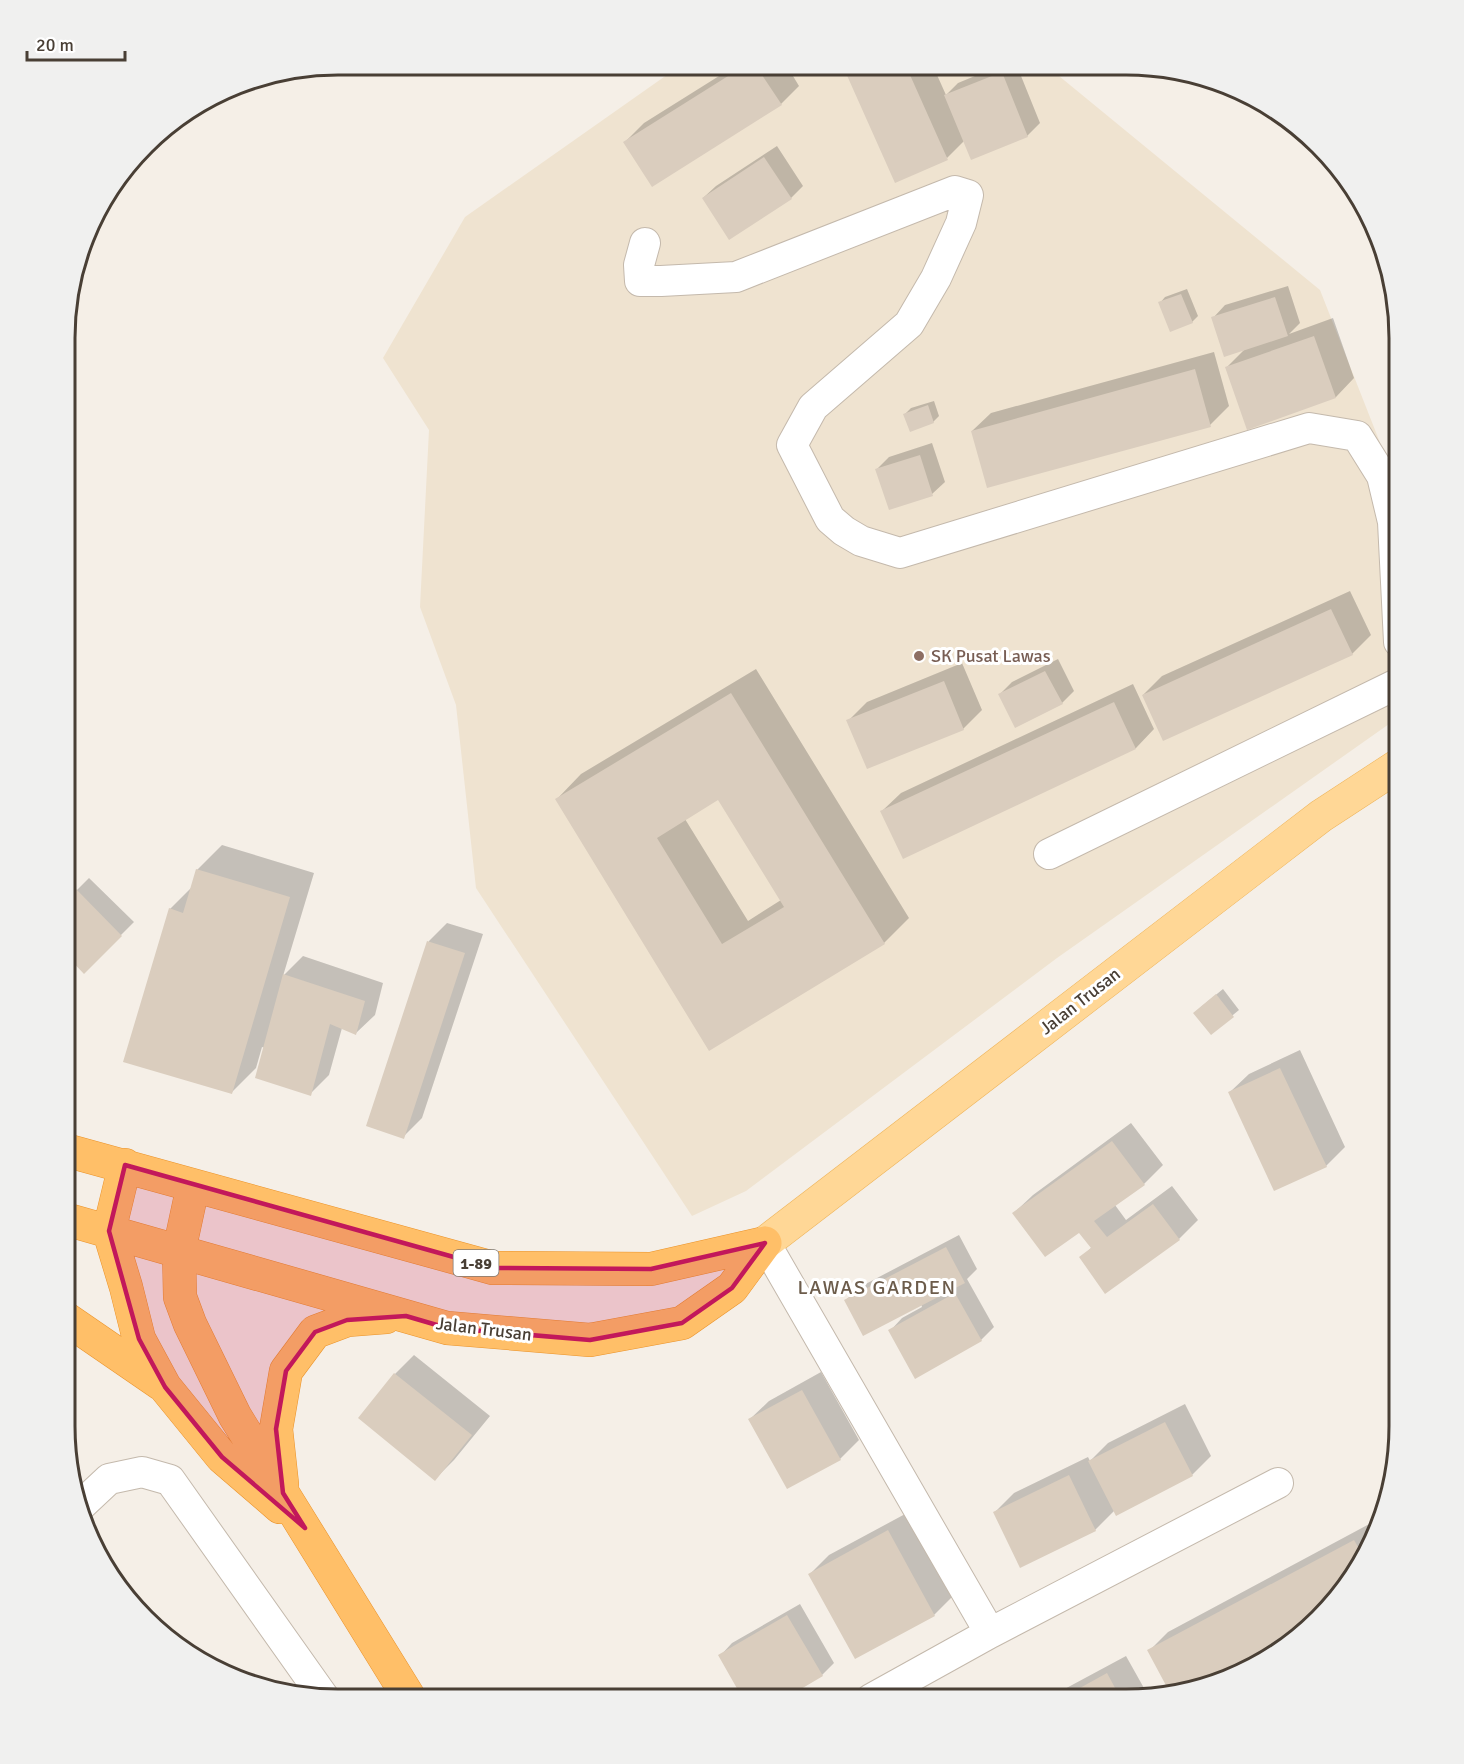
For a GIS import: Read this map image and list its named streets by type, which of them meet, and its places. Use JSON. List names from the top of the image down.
{
  "streets": {
    "highway": ["Jalan Trusan", "1-89"]
  },
  "districts": ["LAWAS GARDEN"],
  "places": ["SK Pusat Lawas"],
  "scale_bar": "20 m"
}
